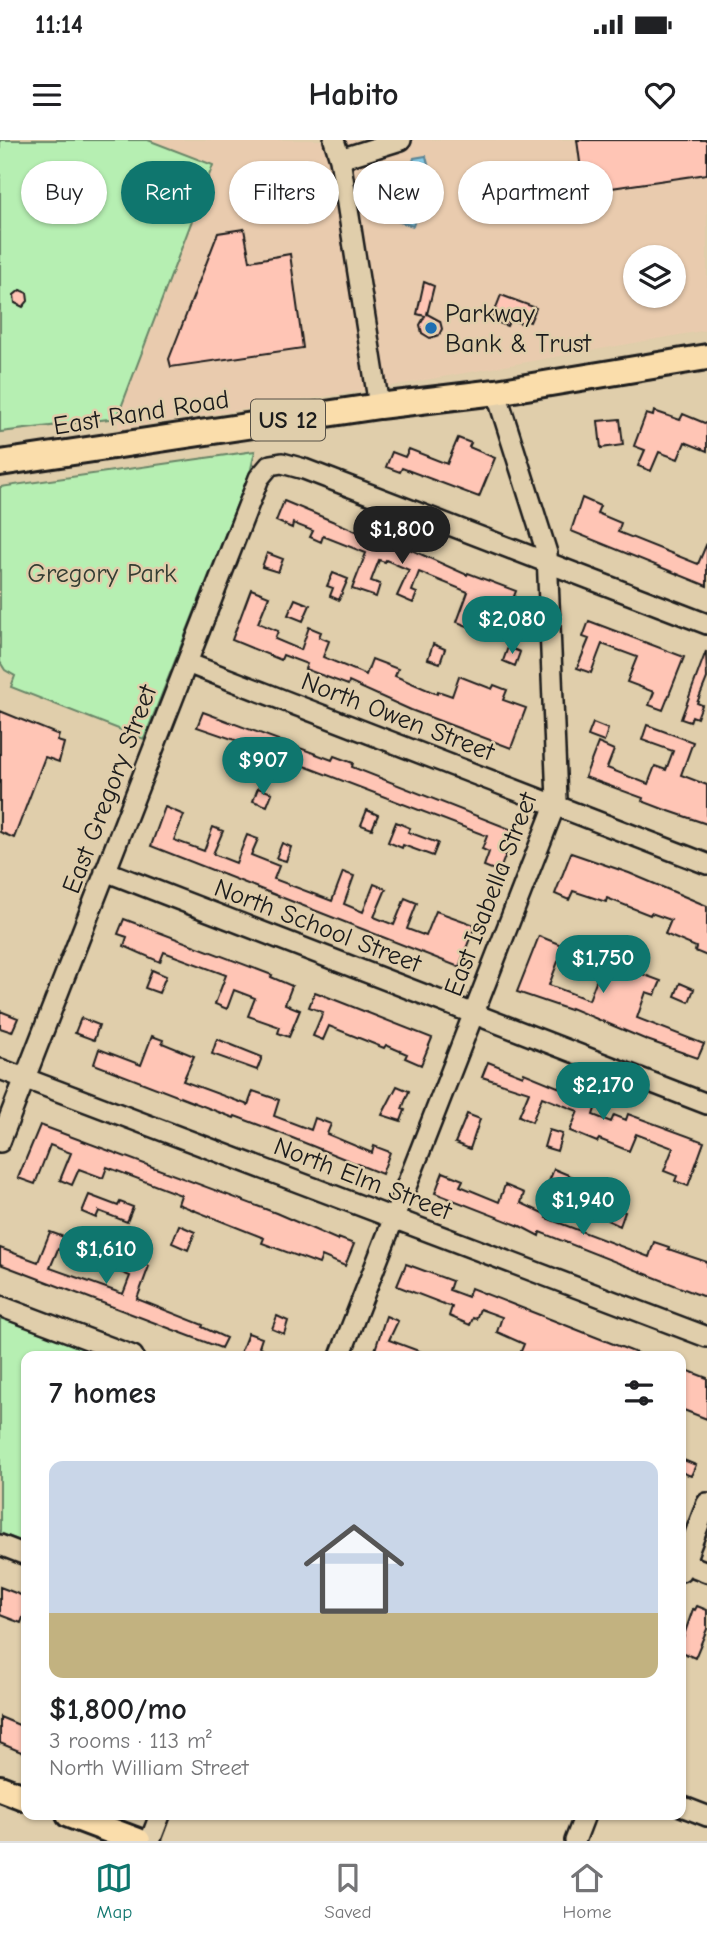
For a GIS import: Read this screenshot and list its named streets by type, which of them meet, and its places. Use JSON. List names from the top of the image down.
{
  "streets": {
    "main road": ["East Rand Road", "US 12"],
    "street": [
      "North Owen Street",
      "East Gregory Street",
      "East Isabella Street",
      "North School Street",
      "North Elm Street"
    ]
  },
  "crossings": [
    ["East Rand Road", "East Isabella Street"],
    ["North Owen Street", "East Gregory Street"],
    ["North Owen Street", "East Isabella Street"],
    ["East Gregory Street", "East Isabella Street"],
    ["East Gregory Street", "North School Street"],
    ["East Gregory Street", "North Elm Street"],
    ["East Isabella Street", "North School Street"],
    ["East Isabella Street", "North Elm Street"]
  ],
  "parks": ["Gregory Park"],
  "places": ["Parkway Bank & Trust"],
  "page": {
    "status": "11:14",
    "header": "Habito",
    "chip": [
      "Buy",
      "Rent",
      "Filters",
      "New",
      "Apartment"
    ],
    "price": [
      "$1,800",
      "$2,080",
      "$907",
      "$1,750",
      "$2,170",
      "$1,940",
      "$1,610"
    ],
    "heading": "7 homes",
    "list": [
      {
        "name": "$1,800/mo",
        "note": "3 rooms · 113 m² · North William Street"
      }
    ],
    "tabs": ["Map", "Saved", "Home"]
  }
}
